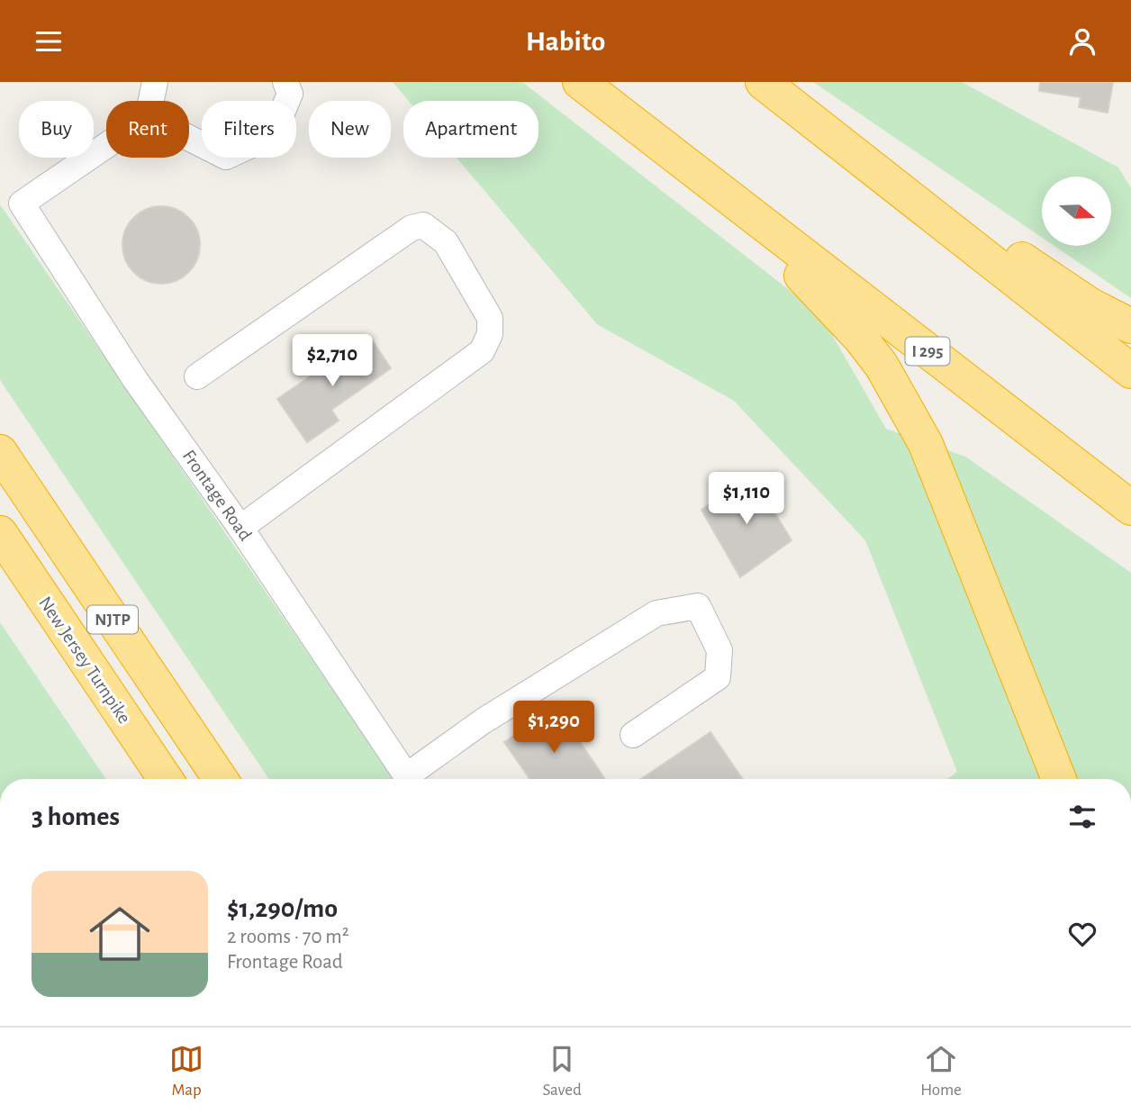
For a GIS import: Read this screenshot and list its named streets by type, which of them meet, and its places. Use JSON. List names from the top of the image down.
{
  "streets": {
    "highway": ["I 295", "NJTP", "New Jersey Turnpike"],
    "street": ["Frontage Road"]
  },
  "north": "right",
  "page": {
    "header": "Habito",
    "chip": [
      "Buy",
      "Rent",
      "Filters",
      "New",
      "Apartment"
    ],
    "price": ["$2,710", "$1,110", "$1,290"],
    "heading": "3 homes",
    "list": [
      {
        "name": "$1,290/mo",
        "note": "2 rooms · 70 m² · Frontage Road"
      }
    ],
    "tabs": ["Map", "Saved", "Home"]
  }
}
